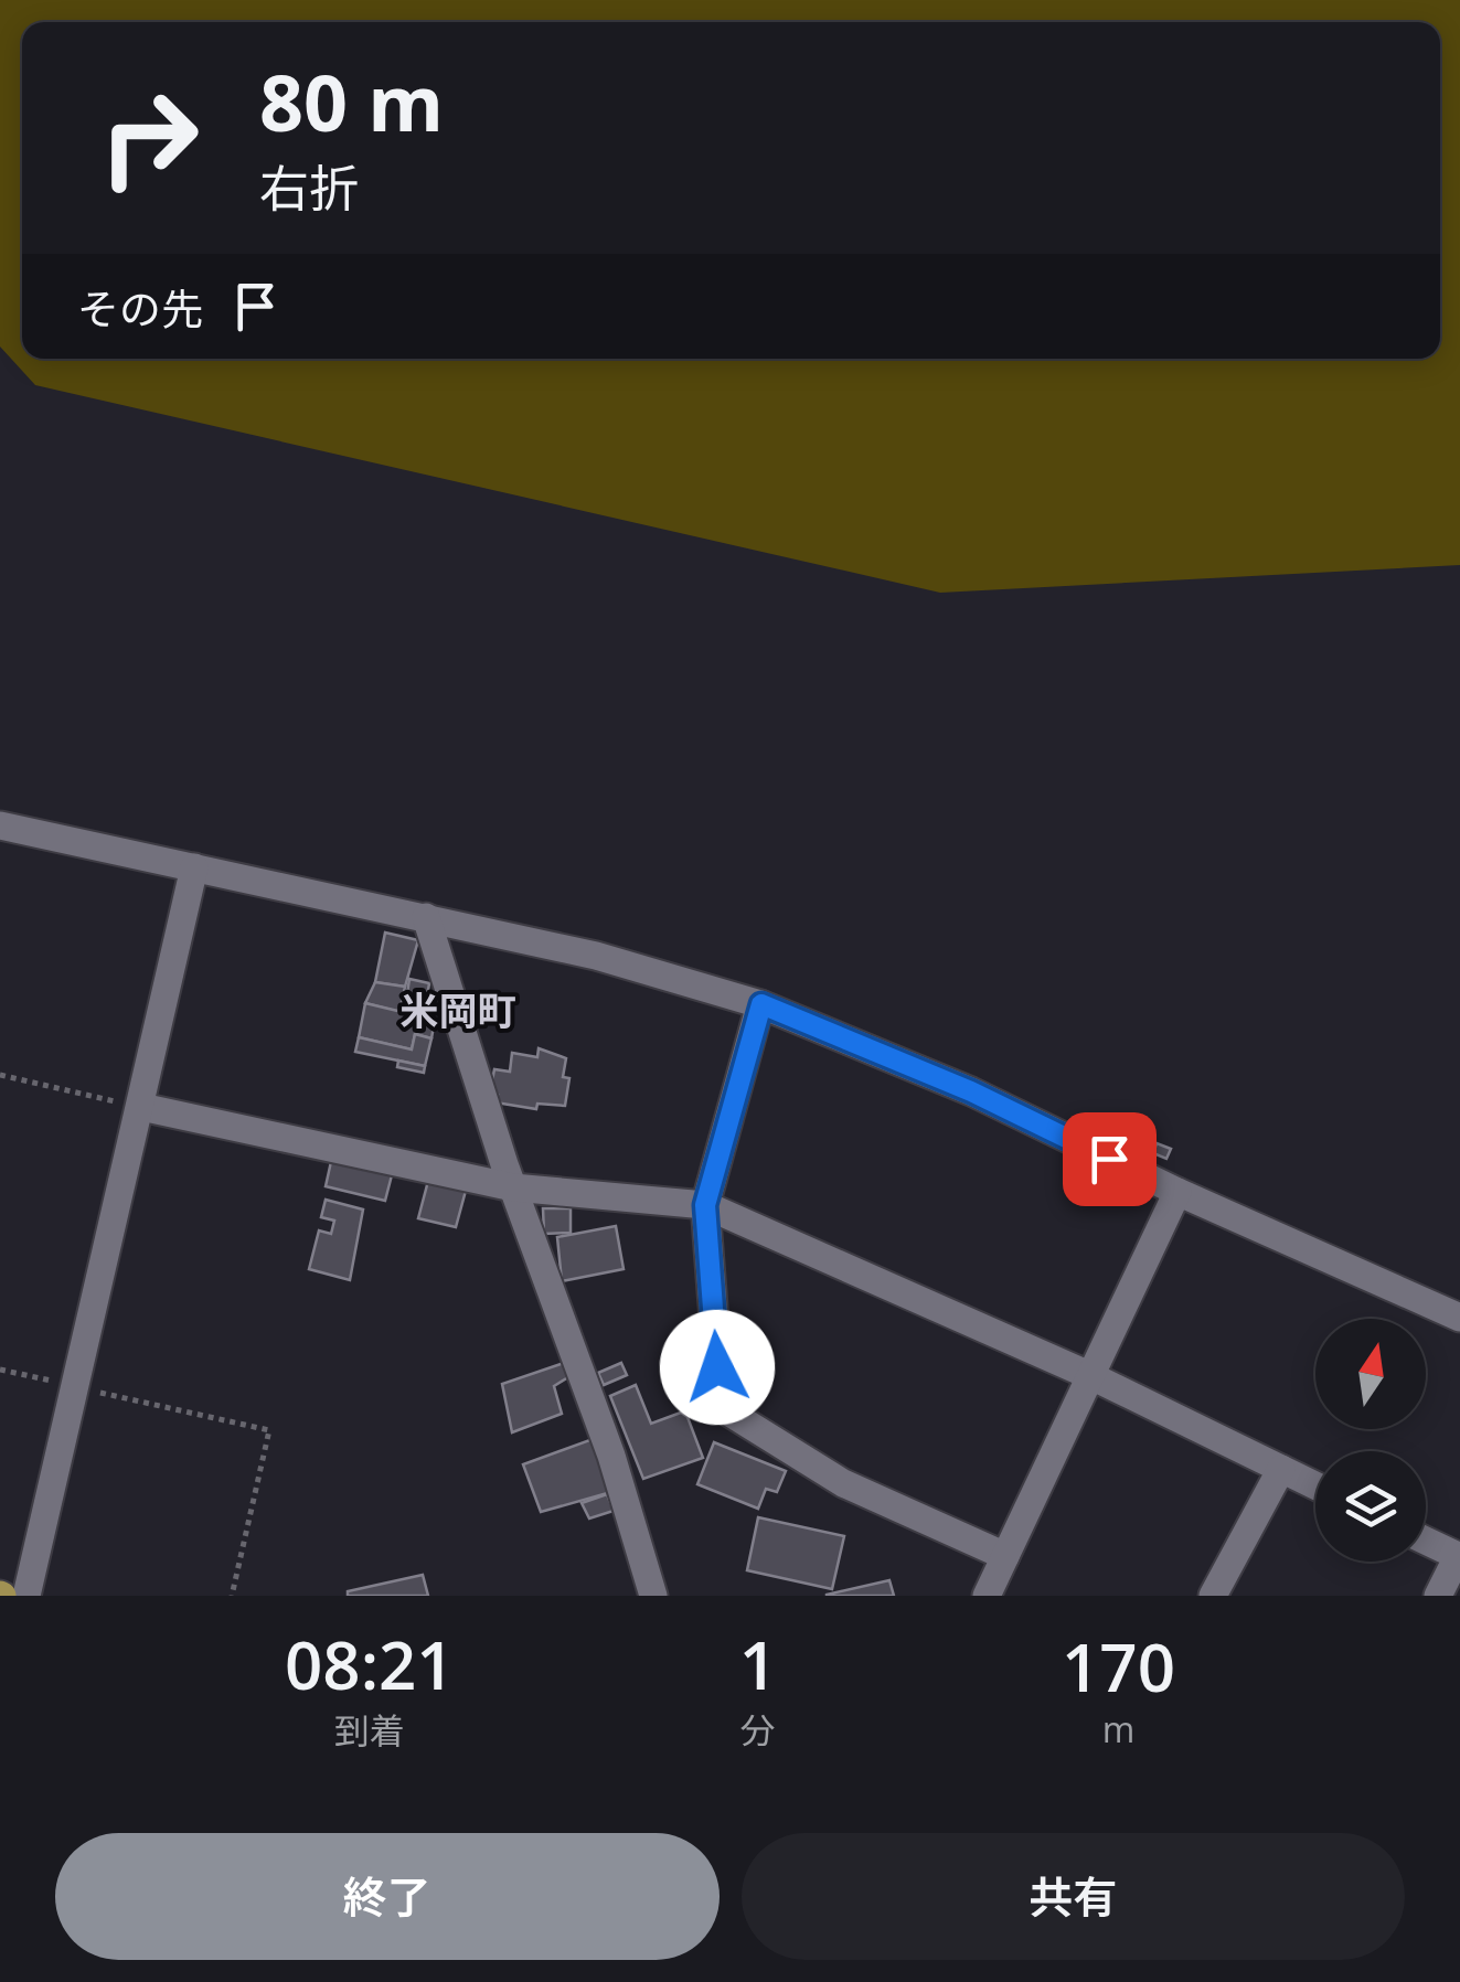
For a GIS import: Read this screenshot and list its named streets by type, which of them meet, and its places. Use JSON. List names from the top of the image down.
{
  "districts": ["米岡町"],
  "north": "top",
  "page": {
    "turn": ["80 m", "右折"],
    "then": "その先",
    "eta": [
      "08:21",
      "到着",
      "1",
      "分",
      "170",
      "m"
    ],
    "buttons": ["終了", "共有"]
  }
}
